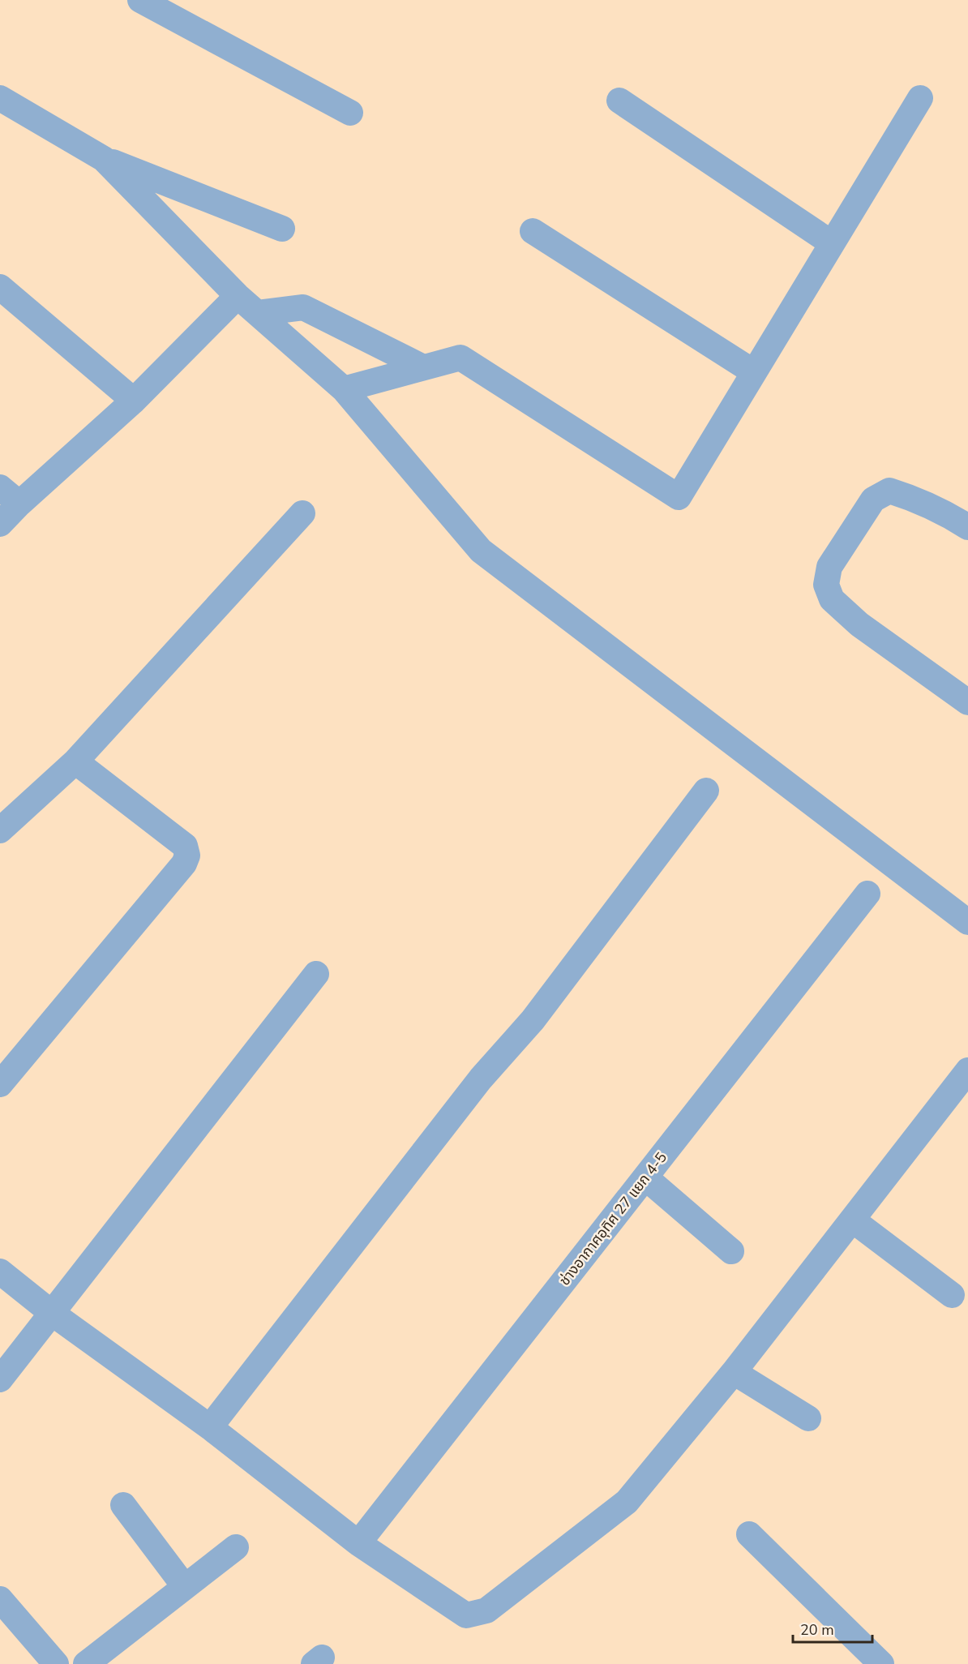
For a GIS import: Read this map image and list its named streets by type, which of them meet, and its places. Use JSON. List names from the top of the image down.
{
  "streets": {
    "street": ["ช่างอากาศอุทิศ 27 แยก 4-5"]
  },
  "scale_bar": "20 m"
}
